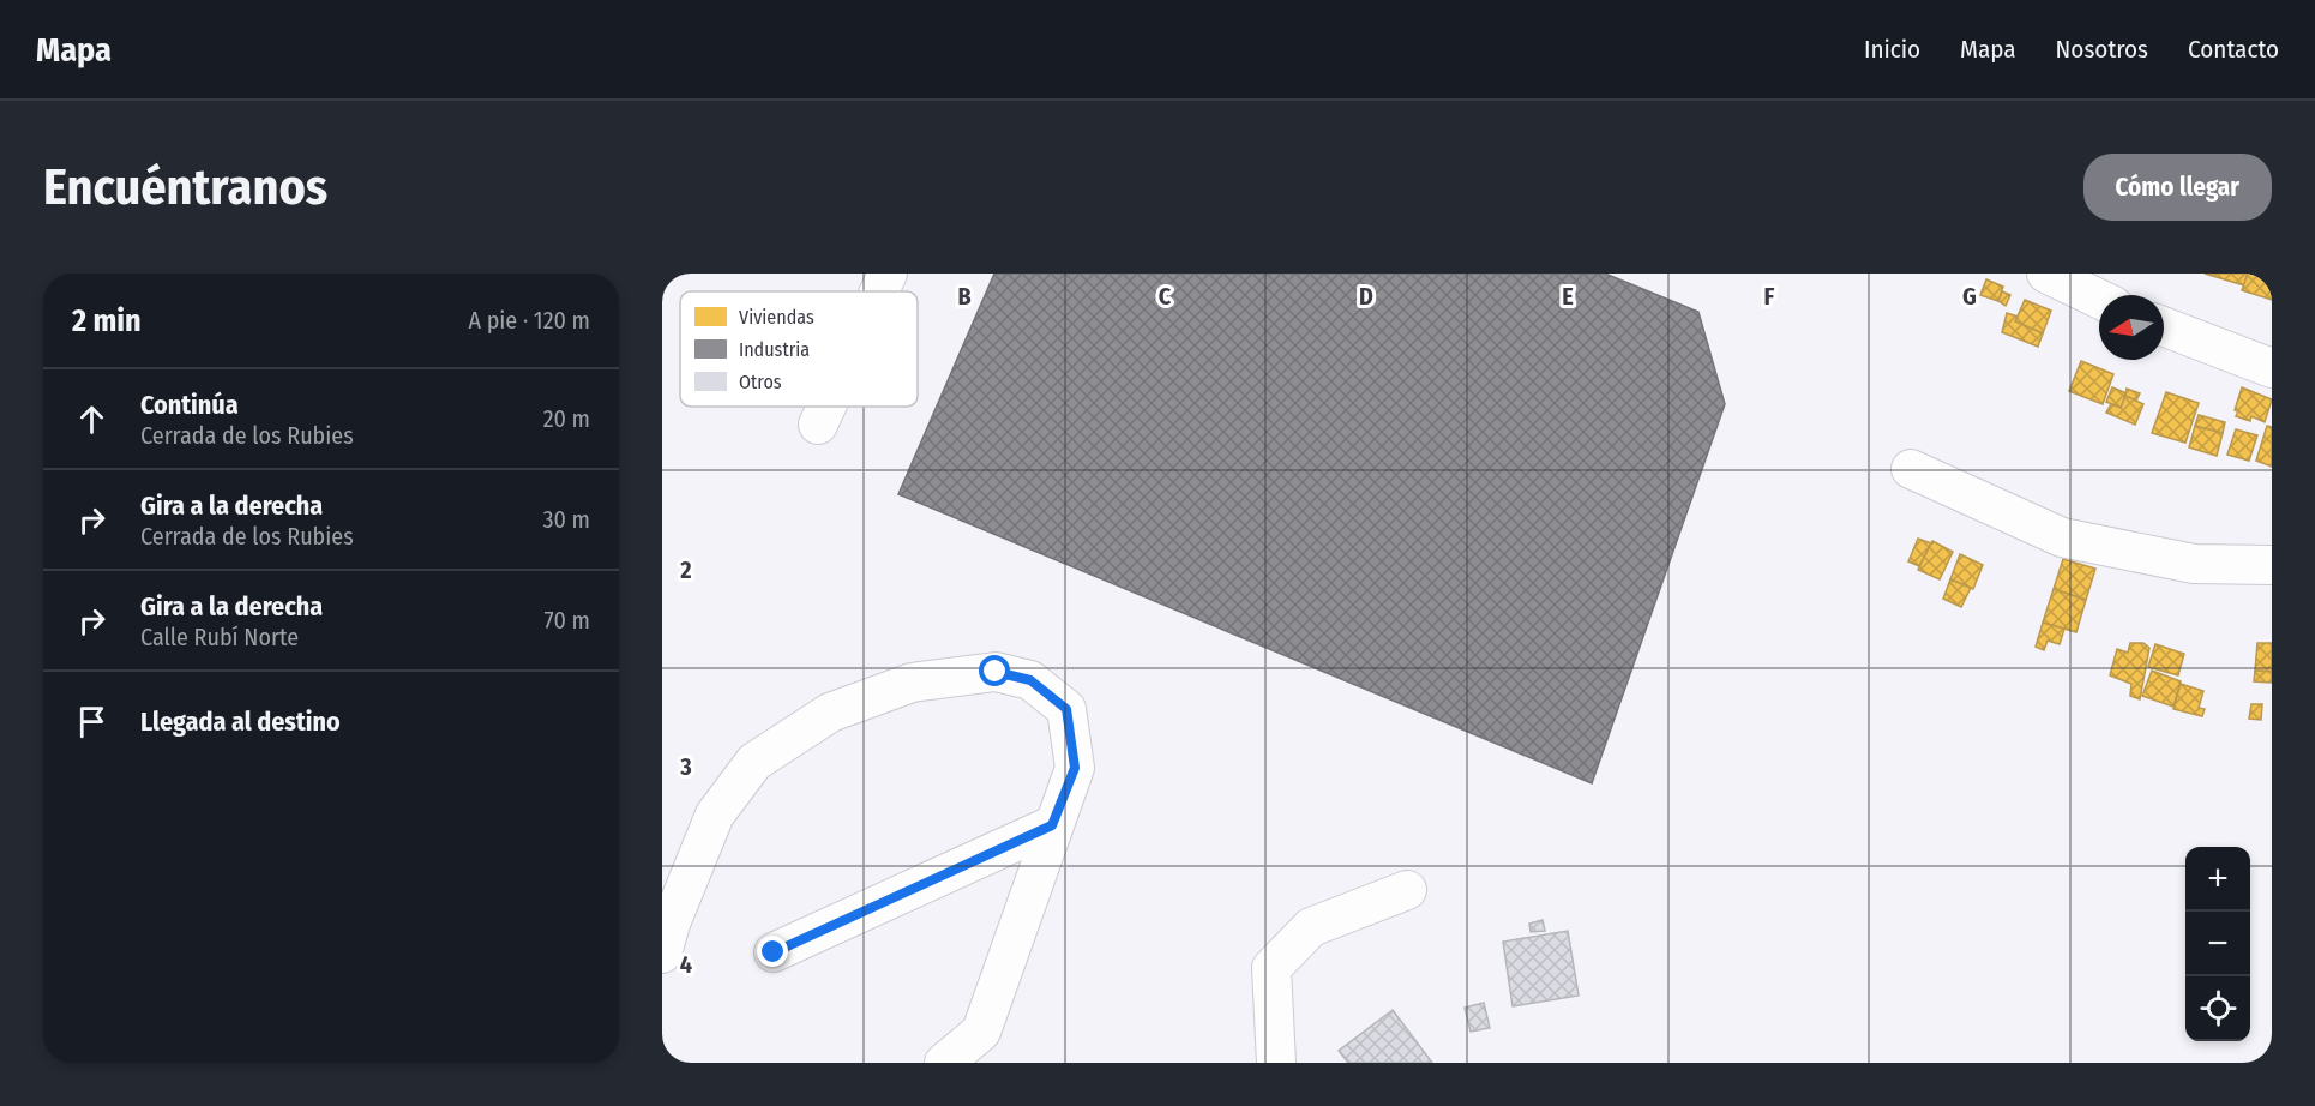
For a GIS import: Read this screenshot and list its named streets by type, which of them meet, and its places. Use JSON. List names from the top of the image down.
{
  "legend": ["Viviendas", "Industria", "Otros"],
  "north": "left",
  "page": {
    "header": "Mapa",
    "nav": [
      "Inicio",
      "Mapa",
      "Nosotros",
      "Contacto"
    ],
    "buttons": "Cómo llegar",
    "title": "Encuéntranos",
    "heading": ["2 min", "A pie · 120 m"],
    "list": [
      ["Continúa", "Cerrada de los Rubies", "20 m"],
      ["Gira a la derecha", "Cerrada de los Rubies", "30 m"],
      ["Gira a la derecha", "Calle Rubí Norte", "70 m"],
      "Llegada al destino"
    ],
    "map_buttons": ["+", "−"]
  },
  "grid": {
    "columns": [
      "B",
      "C",
      "D",
      "E",
      "F",
      "G"
    ],
    "rows": ["2", "3", "4"]
  }
}
